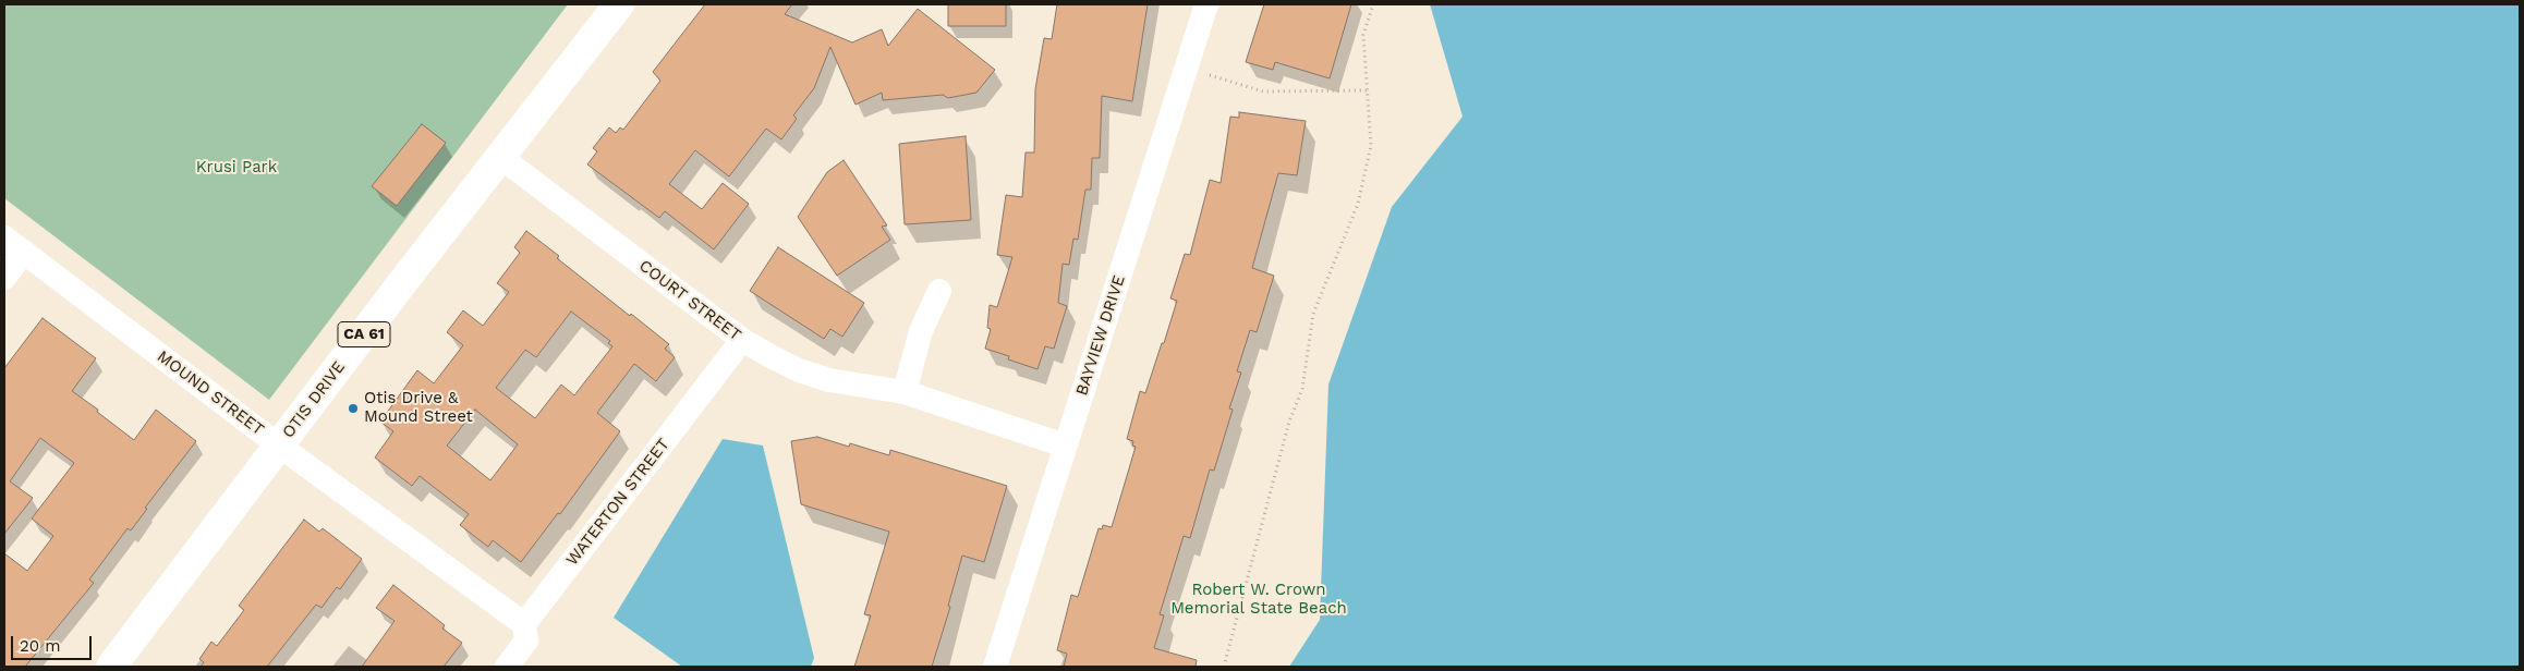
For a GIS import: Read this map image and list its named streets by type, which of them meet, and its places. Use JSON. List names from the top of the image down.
{
  "streets": {
    "main road": ["CA 61", "OTIS DRIVE"],
    "street": [
      "COURT STREET",
      "BAYVIEW DRIVE",
      "MOUND STREET",
      "WATERTON STREET"
    ]
  },
  "crossings": [
    ["COURT STREET", "BAYVIEW DRIVE"],
    ["COURT STREET", "OTIS DRIVE"],
    ["COURT STREET", "WATERTON STREET"],
    ["MOUND STREET", "OTIS DRIVE"],
    ["MOUND STREET", "WATERTON STREET"]
  ],
  "parks": ["Krusi Park", "Robert W. Crown Memorial State Beach"],
  "places": ["Otis Drive & Mound Street"],
  "scale_bar": "20 m"
}
